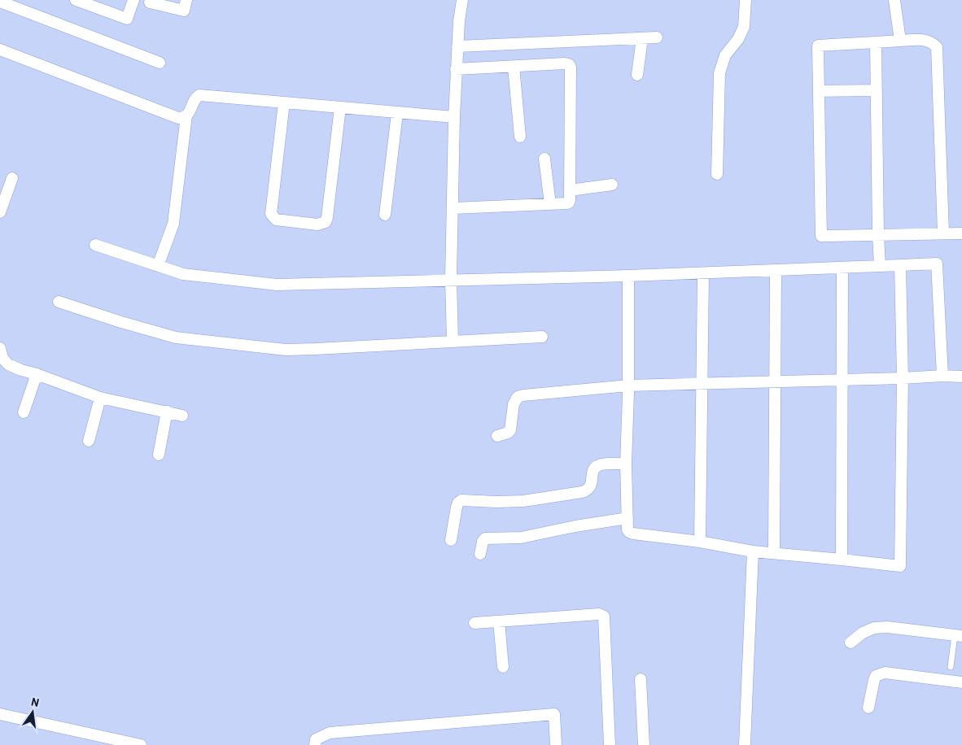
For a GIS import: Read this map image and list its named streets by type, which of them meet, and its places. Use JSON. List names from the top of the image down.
{
  "north": "top"
}
